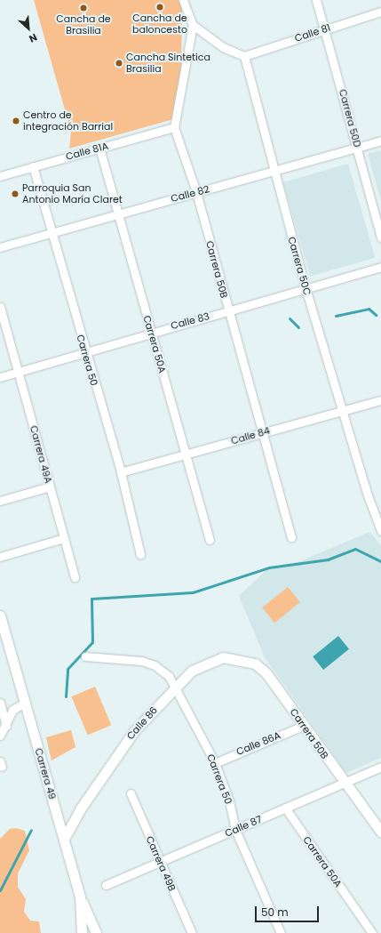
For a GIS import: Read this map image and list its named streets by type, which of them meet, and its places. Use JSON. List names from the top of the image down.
{
  "streets": {
    "street": [
      "Calle 81",
      "Carrera 50D",
      "Calle 81A",
      "Calle 82",
      "Carrera 50C",
      "Carrera 50B",
      "Calle 83",
      "Carrera 50A",
      "Carrera 50",
      "Calle 84",
      "Carrera 49A",
      "Calle 86",
      "Calle 86A",
      "Carrera 49",
      "Calle 87",
      "Carrera 49B"
    ]
  },
  "crossings": [
    ["Calle 81", "Carrera 50D"],
    ["Calle 81", "Carrera 50C"],
    ["Carrera 50D", "Calle 82"],
    ["Calle 81A", "Carrera 50B"],
    ["Calle 81A", "Carrera 50A"],
    ["Calle 81A", "Carrera 50"],
    ["Calle 82", "Carrera 50C"],
    ["Calle 82", "Carrera 50B"],
    ["Calle 82", "Carrera 50A"],
    ["Calle 82", "Carrera 50"],
    ["Carrera 50C", "Calle 83"],
    ["Carrera 50C", "Calle 84"],
    ["Carrera 50B", "Calle 83"],
    ["Carrera 50B", "Calle 84"],
    ["Carrera 50B", "Calle 86"],
    ["Carrera 50B", "Calle 86A"],
    ["Carrera 50B", "Calle 87"],
    ["Calle 83", "Carrera 50A"],
    ["Calle 83", "Carrera 50"],
    ["Calle 83", "Carrera 49A"],
    ["Carrera 50A", "Calle 84"],
    ["Carrera 50A", "Calle 87"],
    ["Carrera 50", "Calle 84"],
    ["Carrera 50", "Calle 86"],
    ["Carrera 50", "Calle 86A"],
    ["Carrera 50", "Calle 87"],
    ["Calle 86", "Carrera 49"],
    ["Calle 87", "Carrera 49B"]
  ],
  "places": [
    "Cancha de baloncesto",
    "Cancha de Brasilia",
    "Cancha Sintetica Brasilia",
    "Centro de integración Barrial",
    "Parroquia San Antonio María Claret"
  ],
  "scale_bar": "50 m",
  "north": "bottom right"
}
